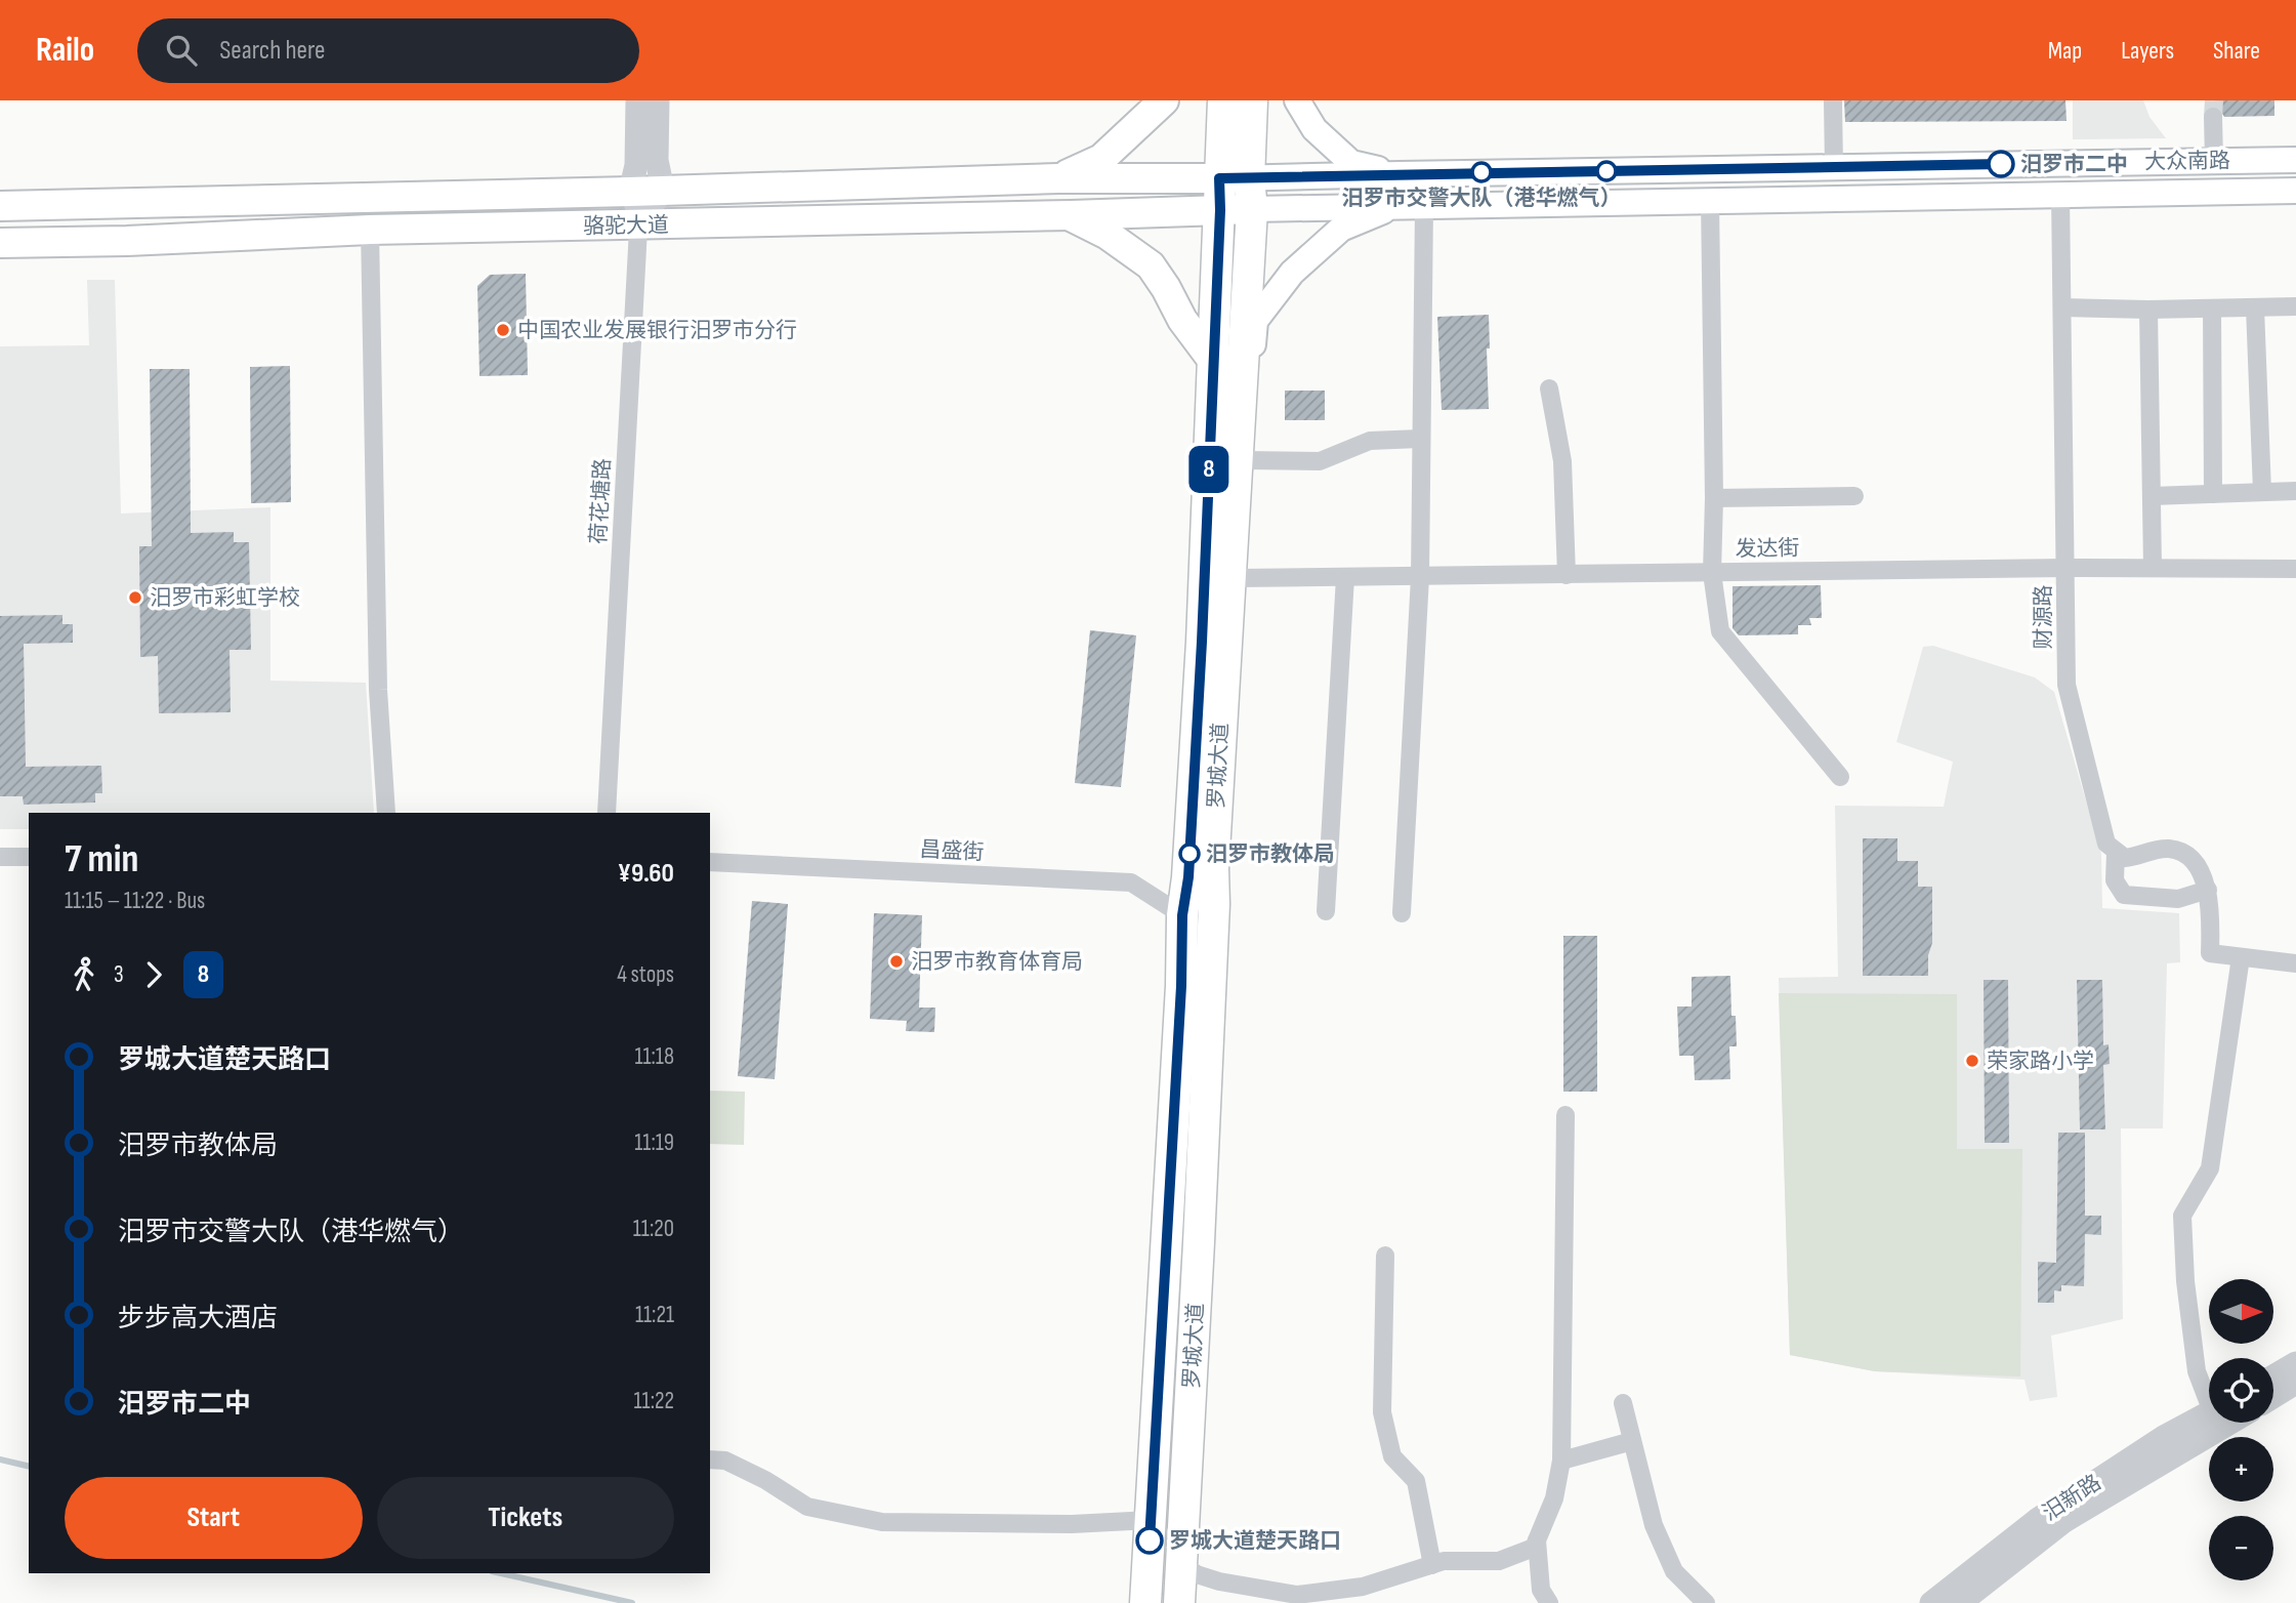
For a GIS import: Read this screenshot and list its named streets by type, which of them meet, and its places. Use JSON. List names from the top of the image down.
{
  "streets": {
    "highway": ["罗城大道"],
    "main road": ["大众南路", "骆驼大道"],
    "street": [
      "荷花塘路",
      "发达街",
      "财源路",
      "昌盛街",
      "汨新路"
    ]
  },
  "crossings": [
    ["大众南路", "骆驼大道"],
    ["大众南路", "财源路"],
    ["大众南路", "罗城大道"],
    ["骆驼大道", "荷花塘路"],
    ["骆驼大道", "罗城大道"],
    ["发达街", "财源路"],
    ["罗城大道", "昌盛街"]
  ],
  "places": [
    "汨罗市二中",
    "汨罗市交警大队（港华燃气）",
    "中国农业发展银行汨罗市分行",
    "汨罗市彩虹学校",
    "汨罗市教体局",
    "汨罗市教育体育局",
    "荣家路小学",
    "罗城大道楚天路口"
  ],
  "lines": ["bus line 8"],
  "north": "right",
  "page": {
    "header": "Railo",
    "search": "Search here",
    "nav": ["Map", "Layers", "Share"],
    "on_map": "8",
    "heading": ["7 min", "11:15 – 11:22 · Bus", "¥9.60"],
    "legs": ["3", "8", "4 stops"],
    "list": [
      {
        "name": "罗城大道楚天路口",
        "value": "11:18"
      },
      {
        "name": "汨罗市教体局",
        "value": "11:19"
      },
      {
        "name": "汨罗市交警大队（港华燃气）",
        "value": "11:20"
      },
      {
        "name": "步步高大酒店",
        "value": "11:21"
      },
      {
        "name": "汨罗市二中",
        "value": "11:22"
      }
    ],
    "map_buttons": ["+", "−"],
    "buttons": ["Start", "Tickets"]
  }
}
